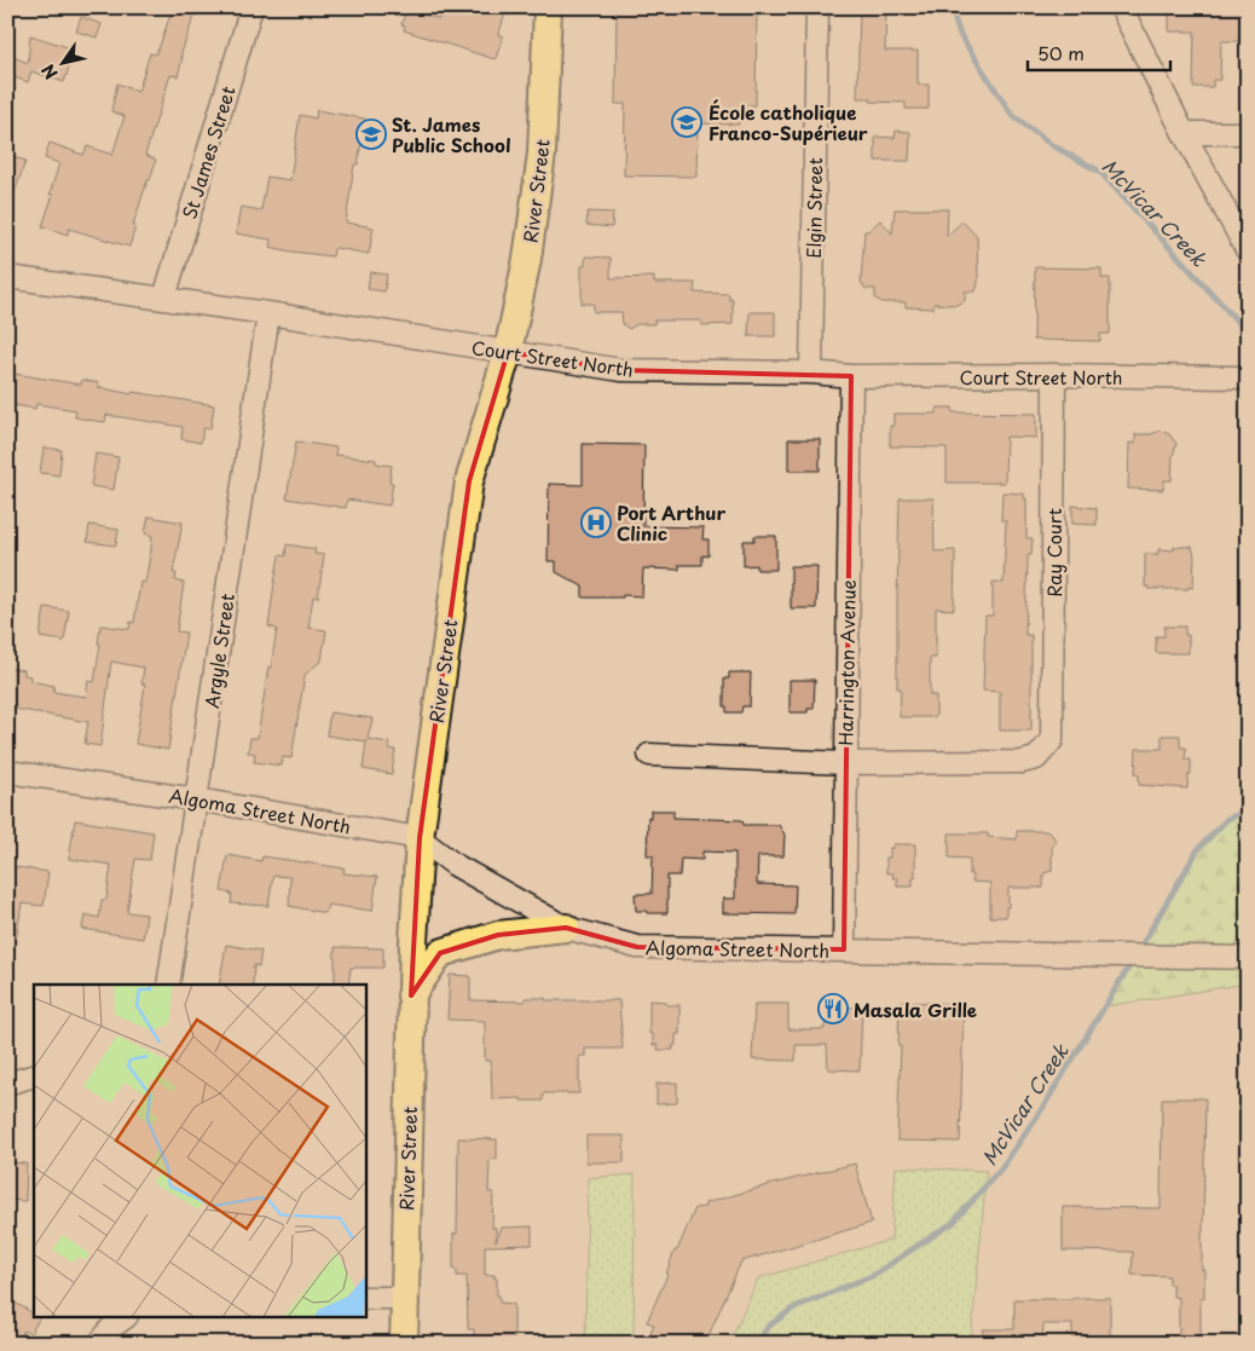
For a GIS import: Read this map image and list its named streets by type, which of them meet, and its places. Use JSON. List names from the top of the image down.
{
  "streets": {
    "main road": ["River Street"],
    "street": [
      "St James Street",
      "Elgin Street",
      "Court Street North",
      "Ray Court",
      "Argyle Street",
      "Harrington Avenue",
      "Algoma Street North"
    ]
  },
  "crossings": [
    ["St James Street", "Court Street North"],
    ["River Street", "Court Street North"],
    ["River Street", "Algoma Street North"],
    ["Elgin Street", "Court Street North"],
    ["Court Street North", "Ray Court"],
    ["Court Street North", "Argyle Street"],
    ["Court Street North", "Harrington Avenue"],
    ["Ray Court", "Harrington Avenue"],
    ["Argyle Street", "Algoma Street North"],
    ["Harrington Avenue", "Algoma Street North"]
  ],
  "water": ["McVicar Creek"],
  "places": {
    "school or university": ["École catholique Franco-Supérieur", "St. James Public School"],
    "hospital": ["Port Arthur Clinic"],
    "restaurant": ["Masala Grille"]
  },
  "scale_bar": "50 m",
  "north": "bottom left"
}
